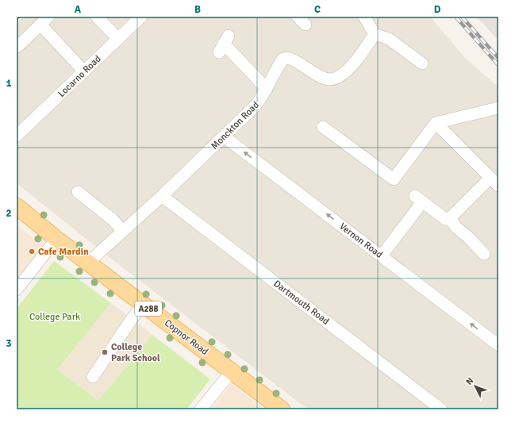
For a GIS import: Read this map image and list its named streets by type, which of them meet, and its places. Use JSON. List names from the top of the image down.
{
  "streets": {
    "main road": ["A288", "Copnor Road"],
    "street": [
      "Locarno Road",
      "Monckton Road",
      "Vernon Road",
      "Dartmouth Road"
    ]
  },
  "crossings": [
    ["Monckton Road", "Vernon Road"],
    ["Monckton Road", "Dartmouth Road"],
    ["Monckton Road", "Copnor Road"]
  ],
  "one_way": ["Vernon Road"],
  "parks": ["College Park"],
  "places": ["Cafe Mardin", "College Park School"],
  "north": "top left",
  "grid": {
    "columns": [
      "A",
      "B",
      "C",
      "D"
    ],
    "rows": ["1", "2", "3"]
  }
}
